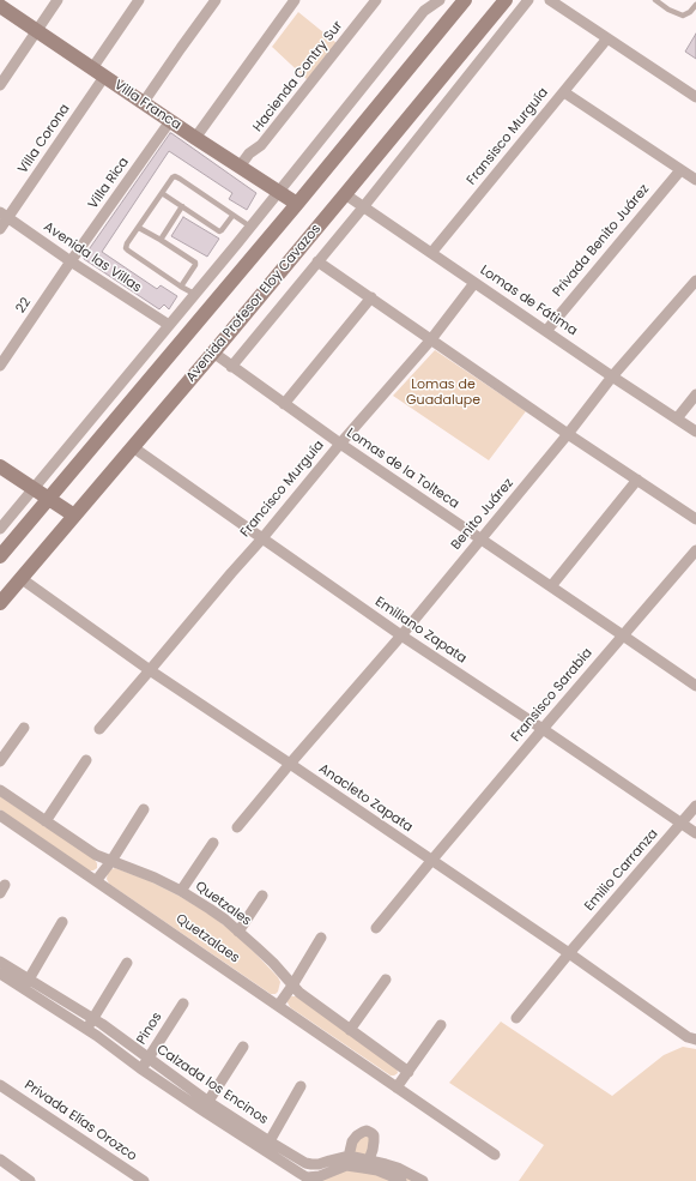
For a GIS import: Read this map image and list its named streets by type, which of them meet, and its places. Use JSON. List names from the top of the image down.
{
  "streets": {
    "main road": ["Villa Franca", "Avenida Profesor Eloy Cavazos"],
    "street": [
      "Hacienda Contry Sur",
      "Fransisco Murguía",
      "Villa Corona",
      "Villa Rica",
      "Privada Benito Juárez",
      "Avenida las Villas",
      "Lomas de Fátima",
      "22",
      "Lomas de la Tolteca",
      "Francisco Murguía",
      "Benito Juárez",
      "Emiliano Zapata",
      "Fransisco Sarabia",
      "Anacleto Zapata",
      "Emilio Carranza",
      "Quetzales",
      "Quetzalaes",
      "Pinos",
      "Calzada los Encinos",
      "Privada Elías Orozco"
    ]
  },
  "crossings": [
    ["Hacienda Contry Sur", "Villa Franca"],
    ["Villa Franca", "Villa Corona"],
    ["Villa Franca", "Villa Rica"],
    ["Fransisco Murguía", "Lomas de Fátima"],
    ["Villa Corona", "Avenida las Villas"],
    ["Villa Rica", "Avenida las Villas"],
    ["Villa Rica", "22"],
    ["Privada Benito Juárez", "Lomas de Fátima"],
    ["Avenida las Villas", "22"],
    ["Lomas de Fátima", "Avenida Profesor Eloy Cavazos"],
    ["Lomas de Fátima", "Francisco Murguía"],
    ["Lomas de Fátima", "Benito Juárez"],
    ["Avenida Profesor Eloy Cavazos", "Lomas de la Tolteca"],
    ["Avenida Profesor Eloy Cavazos", "Emiliano Zapata"],
    ["Avenida Profesor Eloy Cavazos", "Anacleto Zapata"],
    ["Lomas de la Tolteca", "Francisco Murguía"],
    ["Lomas de la Tolteca", "Benito Juárez"],
    ["Lomas de la Tolteca", "Fransisco Sarabia"],
    ["Francisco Murguía", "Emiliano Zapata"],
    ["Francisco Murguía", "Anacleto Zapata"],
    ["Benito Juárez", "Emiliano Zapata"],
    ["Benito Juárez", "Anacleto Zapata"],
    ["Emiliano Zapata", "Fransisco Sarabia"],
    ["Emiliano Zapata", "Emilio Carranza"],
    ["Fransisco Sarabia", "Anacleto Zapata"],
    ["Anacleto Zapata", "Emilio Carranza"],
    ["Pinos", "Calzada los Encinos"]
  ],
  "parks": ["Lomas de Guadalupe"]
}
